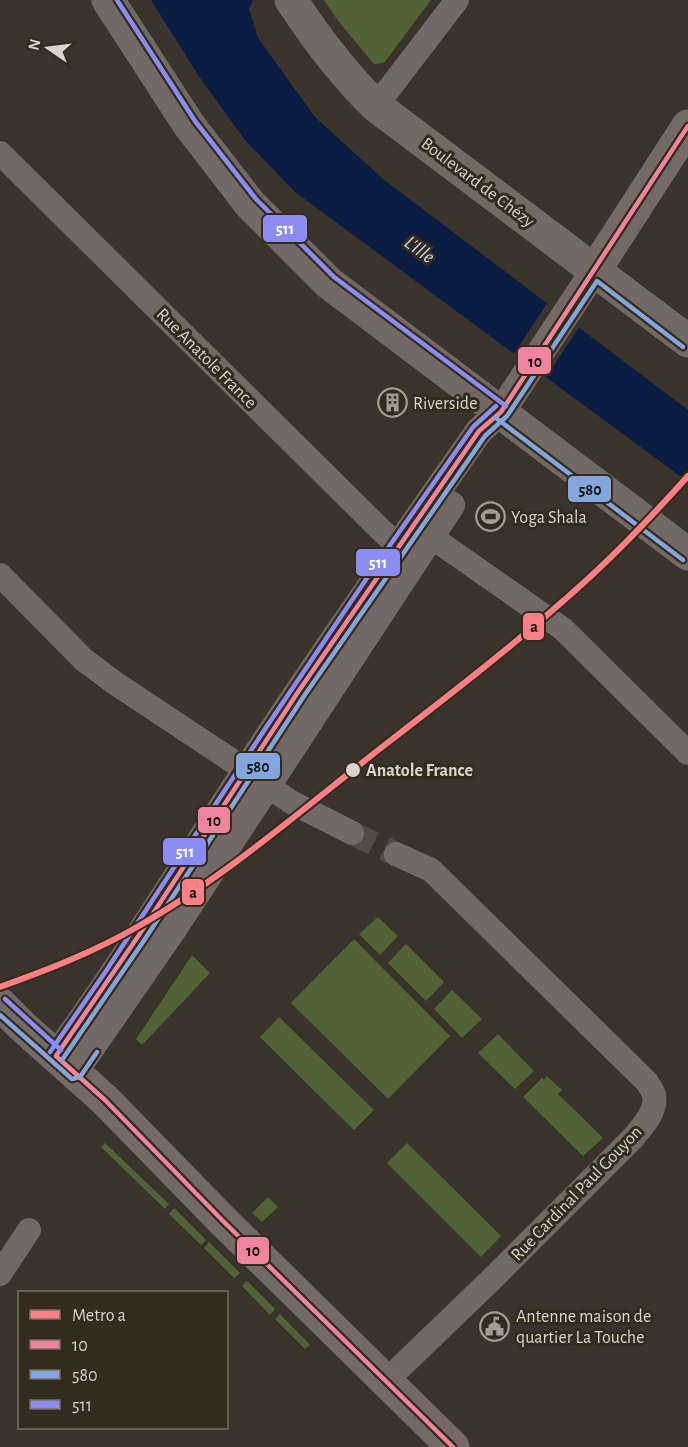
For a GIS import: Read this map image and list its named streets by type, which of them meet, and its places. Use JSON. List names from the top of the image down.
{
  "streets": {
    "main road": ["Boulevard de Chézy"],
    "street": ["Rue Anatole France", "Rue Cardinal Paul Gouyon"]
  },
  "water": ["L'Ille"],
  "places": {
    "building": ["Riverside"],
    "sports": ["Yoga Shala"],
    "other": ["Anatole France"],
    "public building": ["Antenne maison de quartier La Touche"]
  },
  "lines": [
    "transit line 511",
    "transit line 10",
    "transit line 580",
    "metro line a"
  ],
  "legend": [
    "Metro a",
    "10",
    "580",
    "511"
  ],
  "north": "left"
}
